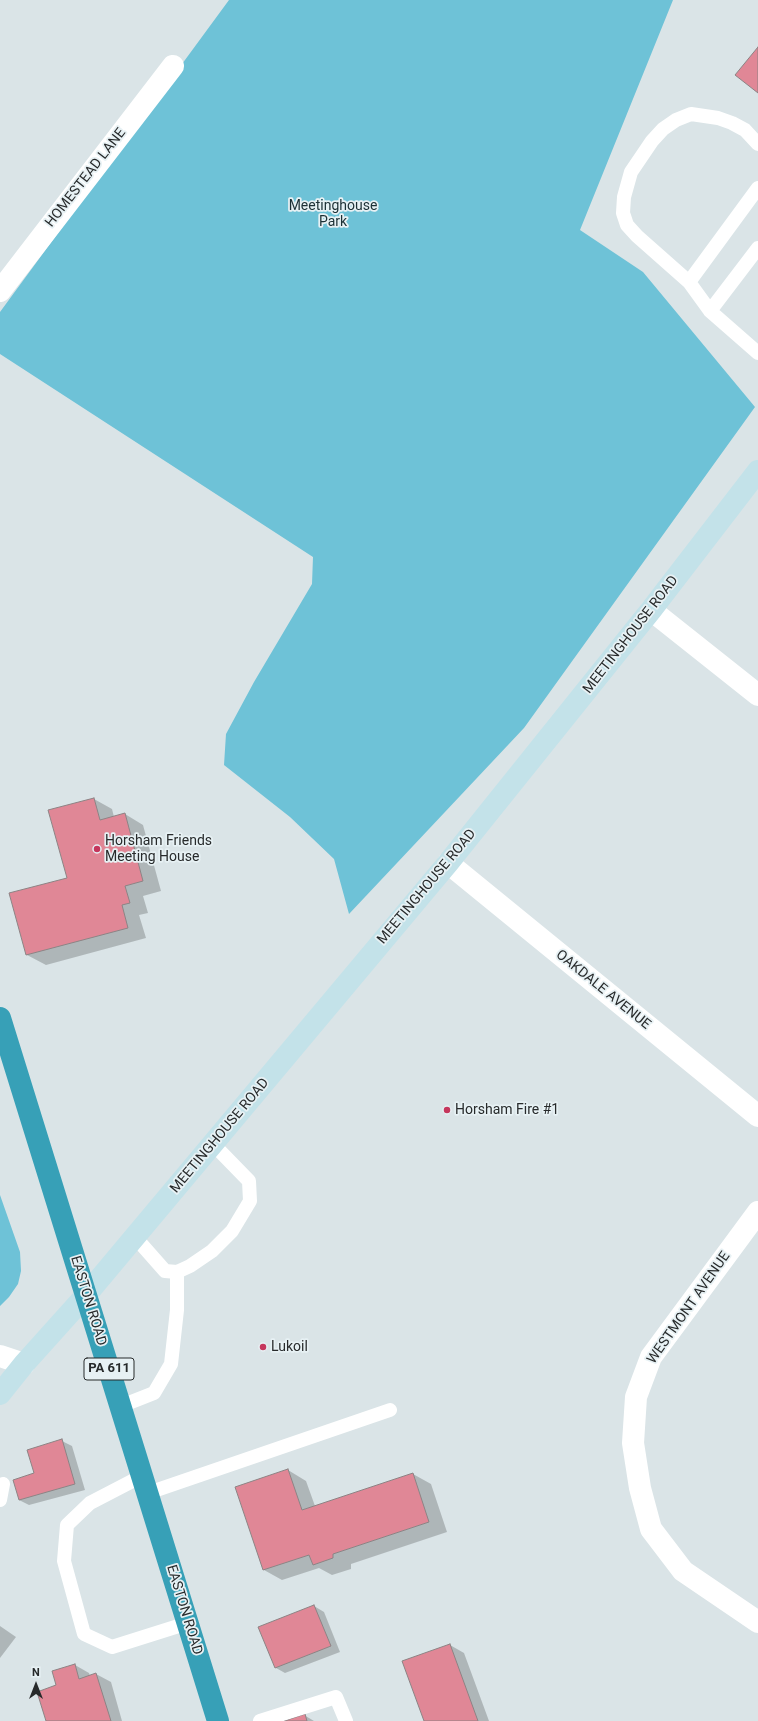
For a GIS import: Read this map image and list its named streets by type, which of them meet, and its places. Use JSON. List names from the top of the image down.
{
  "streets": {
    "highway": ["EASTON ROAD", "PA 611"],
    "street": [
      "HOMESTEAD LANE",
      "MEETINGHOUSE ROAD",
      "OAKDALE AVENUE",
      "WESTMONT AVENUE"
    ]
  },
  "crossings": [
    ["MEETINGHOUSE ROAD", "OAKDALE AVENUE"],
    ["MEETINGHOUSE ROAD", "EASTON ROAD"]
  ],
  "parks": ["Meetinghouse Park"],
  "places": ["Horsham Friends Meeting House", "Horsham Fire #1", "Lukoil"],
  "north": "top"
}
